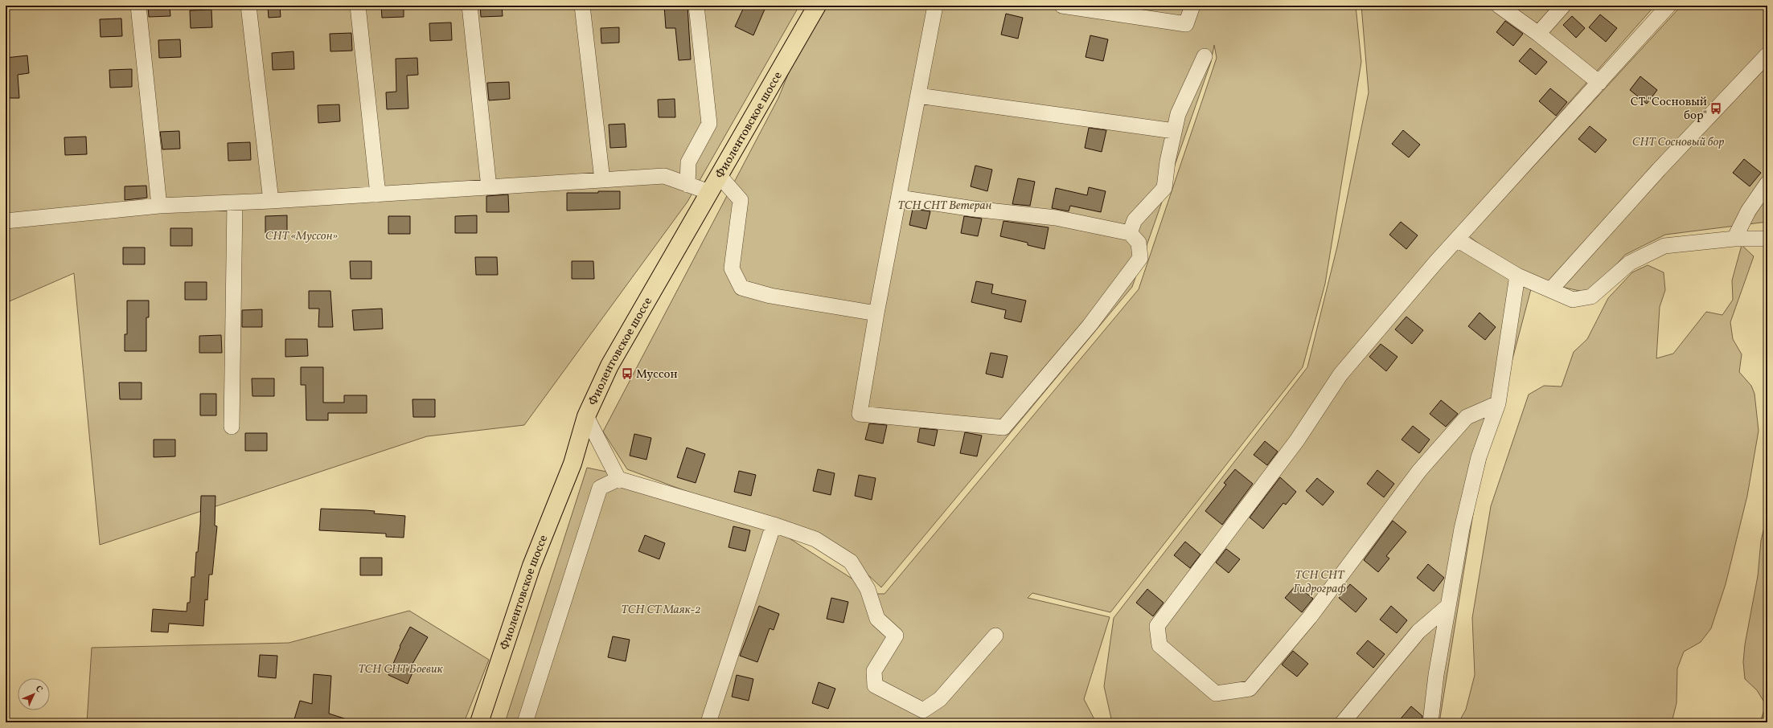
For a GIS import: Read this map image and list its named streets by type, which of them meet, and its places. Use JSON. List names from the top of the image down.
{
  "streets": {
    "main road": ["Фиолентовское шоссе"]
  },
  "parks": [
    "СНТ Сосновый бор",
    "ТСН СНТ Ветеран",
    "СНТ «Муссон»",
    "ТСН СНТ Гидрограф",
    "ТСН СТ Маяк-2",
    "ТСН СНТ Боевик"
  ],
  "places": {
    "bus stop": ["СТ \"Сосновый бор\"", "Муссон"]
  },
  "north": "top right"
}
